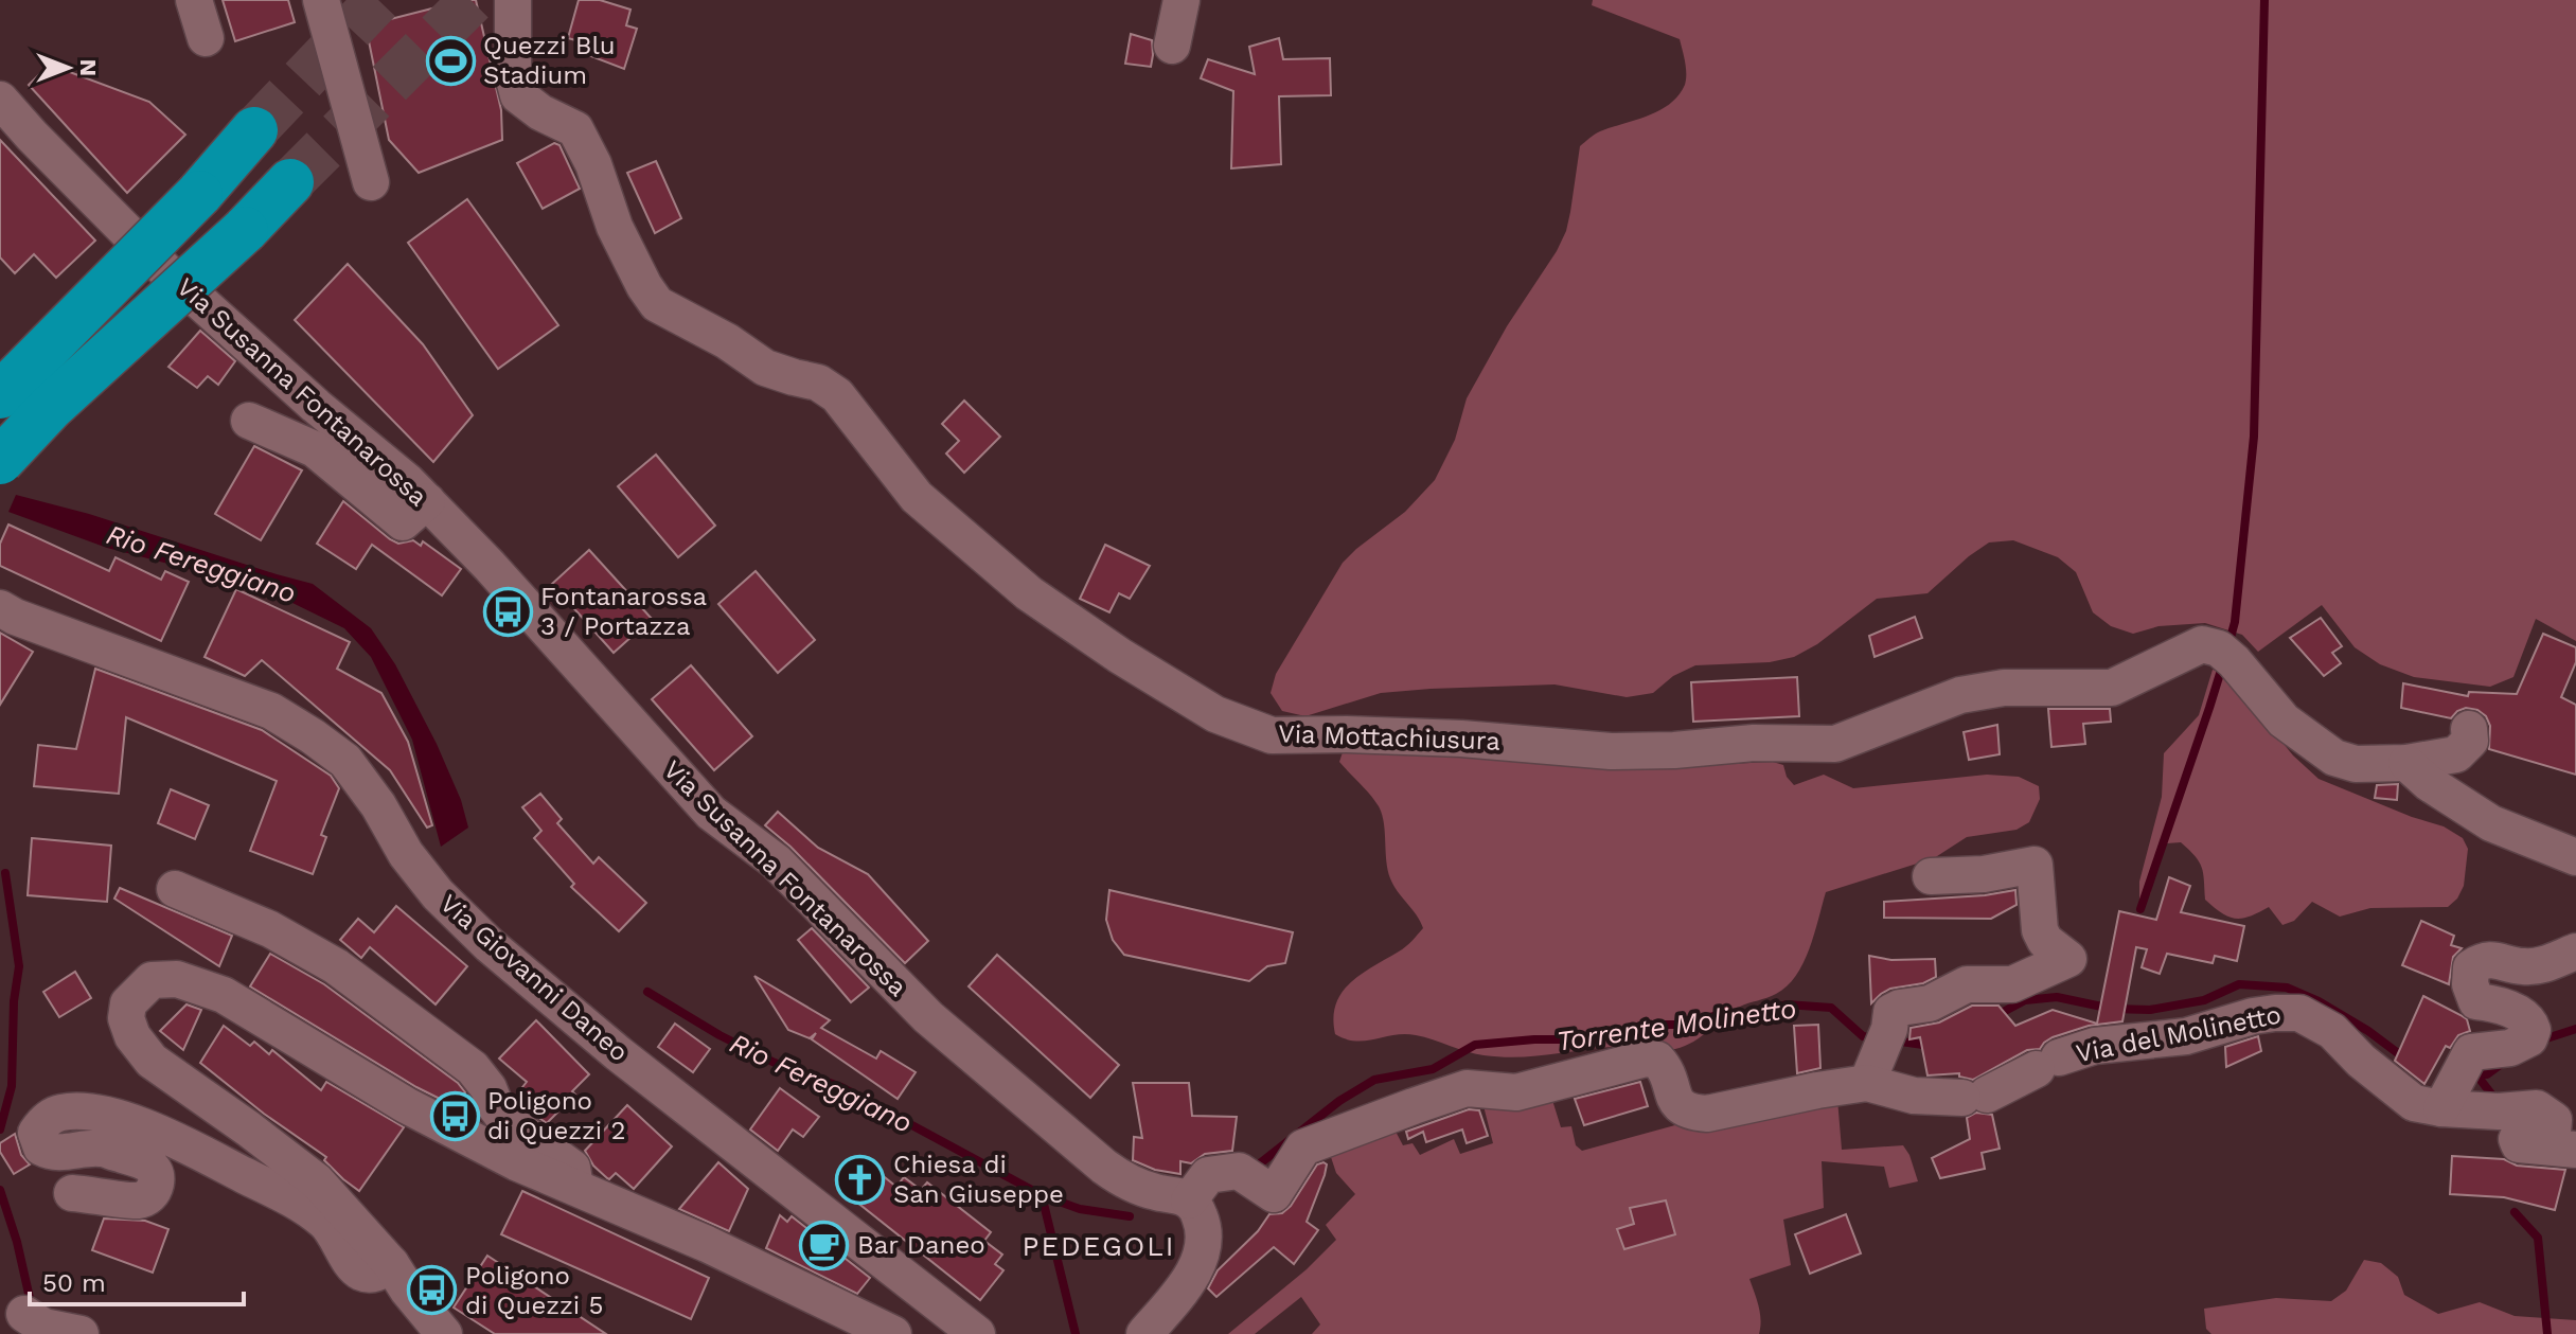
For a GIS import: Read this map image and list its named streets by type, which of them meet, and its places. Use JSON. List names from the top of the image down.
{
  "streets": {
    "street": [
      "Via Susanna Fontanarossa",
      "Via Mottachiusura",
      "Via Giovanni Daneo",
      "Via del Molinetto"
    ]
  },
  "crossings": [
    ["Via Susanna Fontanarossa", "Via del Molinetto"]
  ],
  "districts": ["PEDEGOLI"],
  "water": ["Rio Fereggiano", "Torrente Molinetto"],
  "places": {
    "sports": ["Quezzi Blu Stadium"],
    "bus stop": ["Fontanarossa 3 / Portazza", "Poligono di Quezzi 2", "Poligono di Quezzi 5"],
    "church": ["Chiesa di San Giuseppe"],
    "cafe": ["Bar Daneo"]
  },
  "scale_bar": "50 m",
  "north": "right"
}
